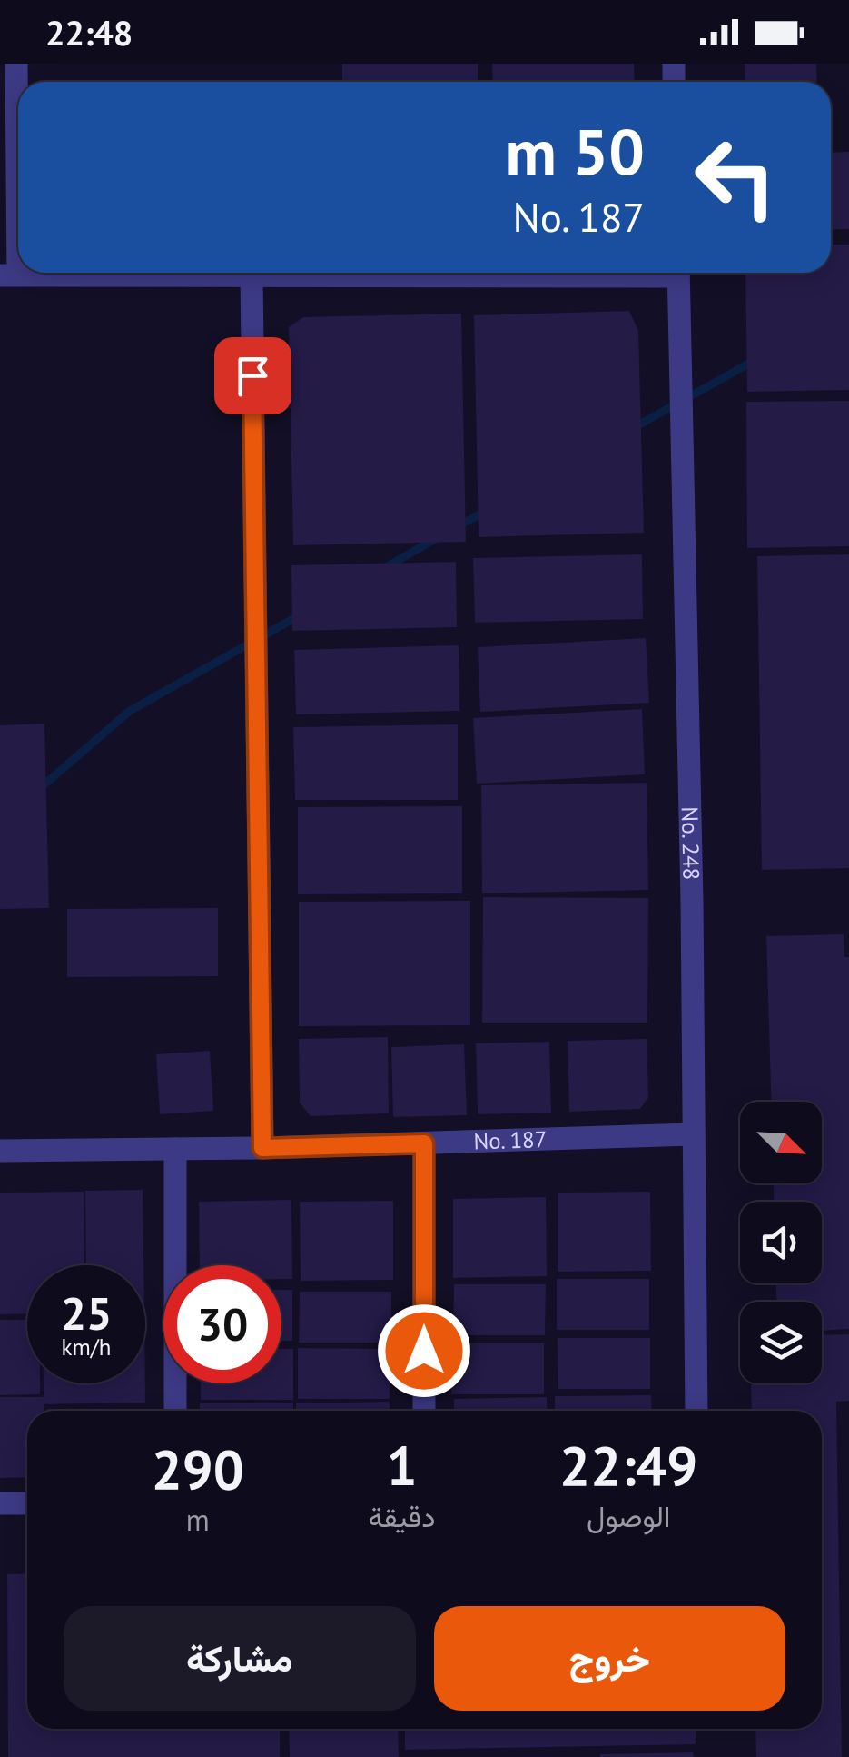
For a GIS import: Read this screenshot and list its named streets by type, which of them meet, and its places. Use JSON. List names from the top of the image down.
{
  "streets": {
    "street": ["No. 248", "No. 187"]
  },
  "crossings": [
    ["No. 248", "No. 187"]
  ],
  "north": "bottom right",
  "page": {
    "status": "22:48",
    "turn": ["50 m", "No. 187"],
    "speed": "25 km/h",
    "limit": "30",
    "eta": [
      "22:49",
      "الوصول",
      "1",
      "دقيقة",
      "290",
      "m"
    ],
    "buttons": ["خروج", "مشاركة"]
  }
}
